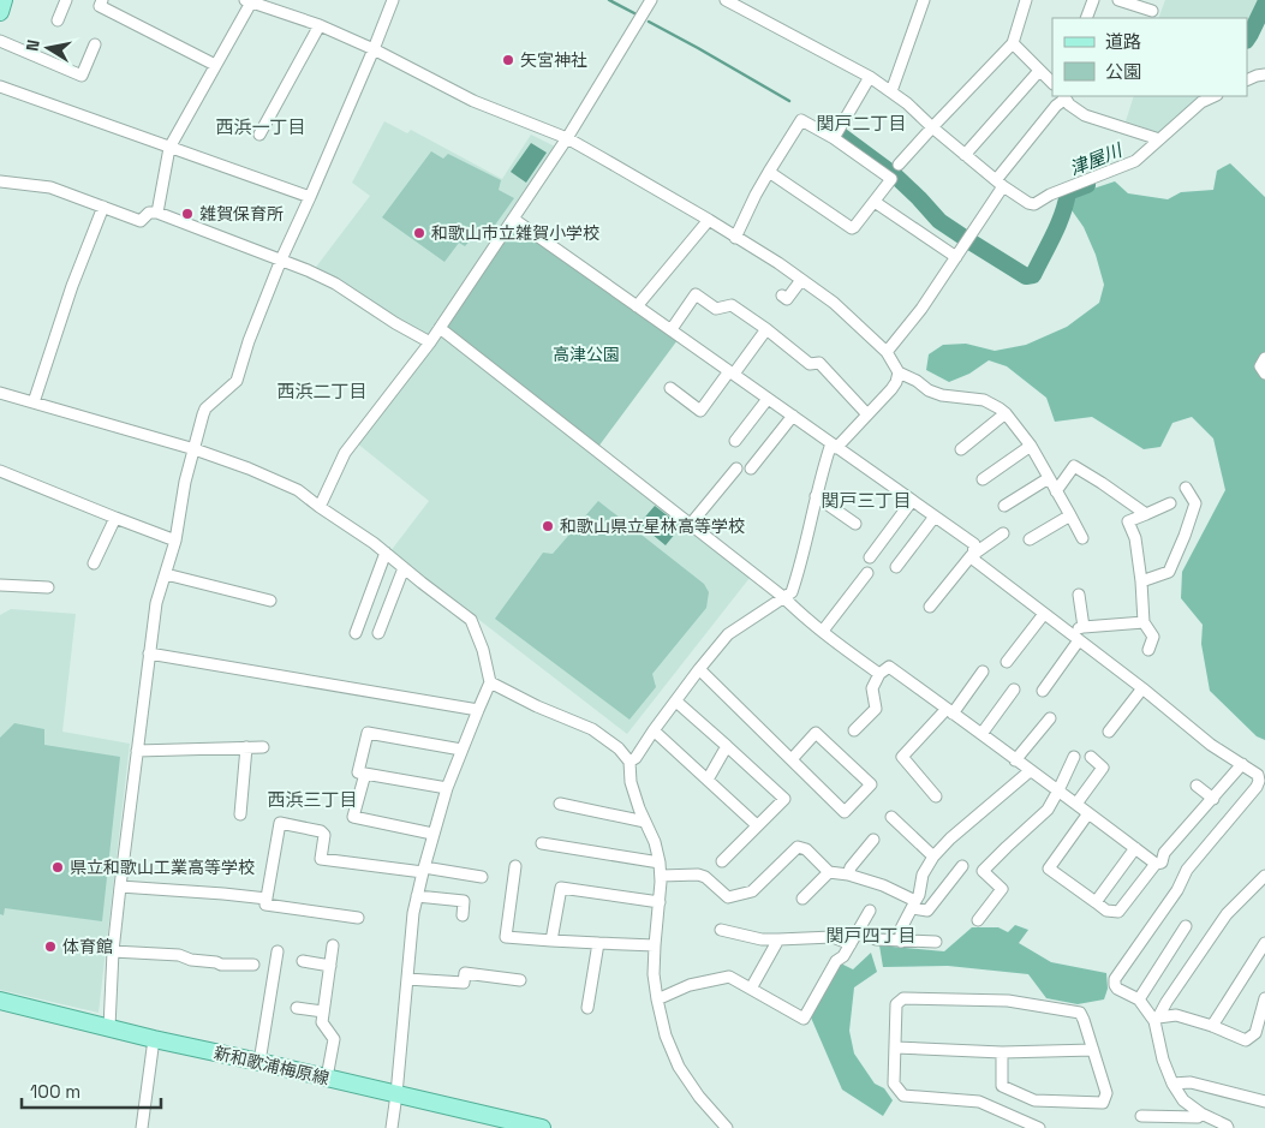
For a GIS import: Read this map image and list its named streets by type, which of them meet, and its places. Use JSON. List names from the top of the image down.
{
  "streets": {
    "main road": ["新和歌浦梅原線"]
  },
  "districts": [
    "関戸二丁目",
    "西浜一丁目",
    "西浜二丁目",
    "関戸三丁目",
    "西浜三丁目",
    "関戸四丁目"
  ],
  "water": ["津屋川"],
  "parks": ["高津公園"],
  "places": [
    "矢宮神社",
    "雑賀保育所",
    "和歌山市立雑賀小学校",
    "和歌山県立星林高等学校",
    "県立和歌山工業高等学校",
    "体育館"
  ],
  "legend": ["道路", "公園"],
  "scale_bar": "100 m",
  "north": "left"
}
